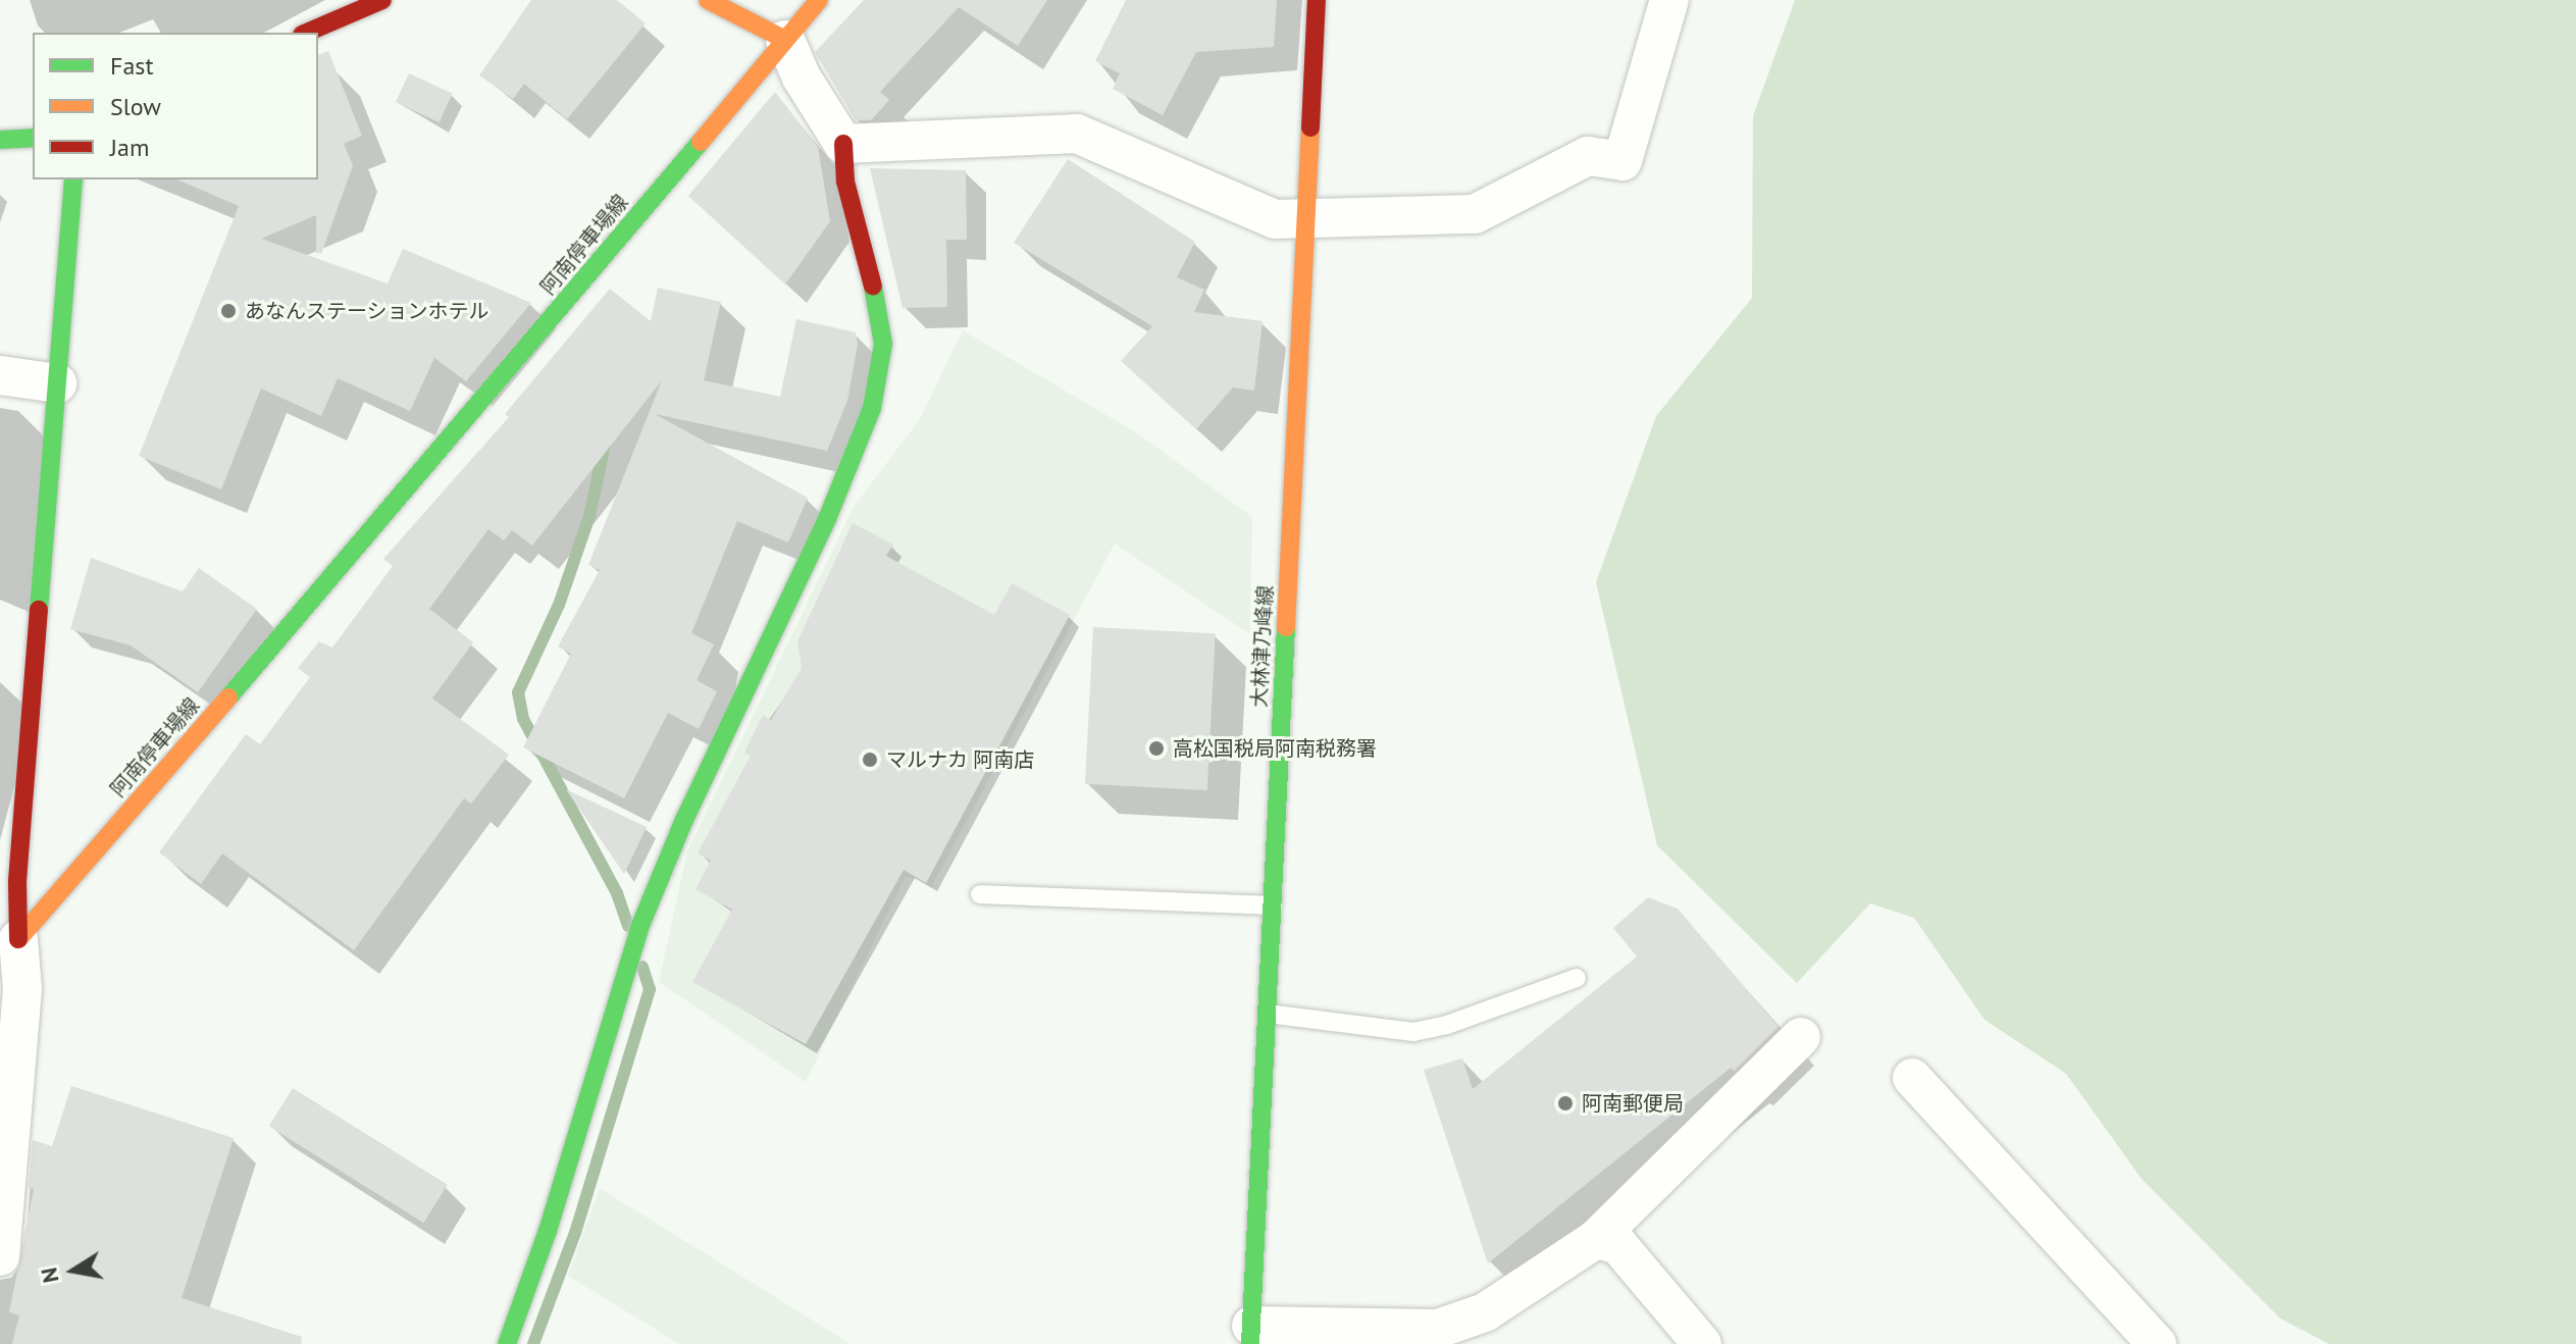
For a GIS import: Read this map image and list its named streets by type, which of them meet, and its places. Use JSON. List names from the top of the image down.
{
  "streets": {
    "main road": ["阿南停車場線", "大林津乃峰線"]
  },
  "places": [
    "あなんステーションホテル",
    "高松国税局阿南税務署",
    "マルナカ 阿南店",
    "阿南郵便局"
  ],
  "legend": ["Fast", "Slow", "Jam"],
  "north": "left"
}
